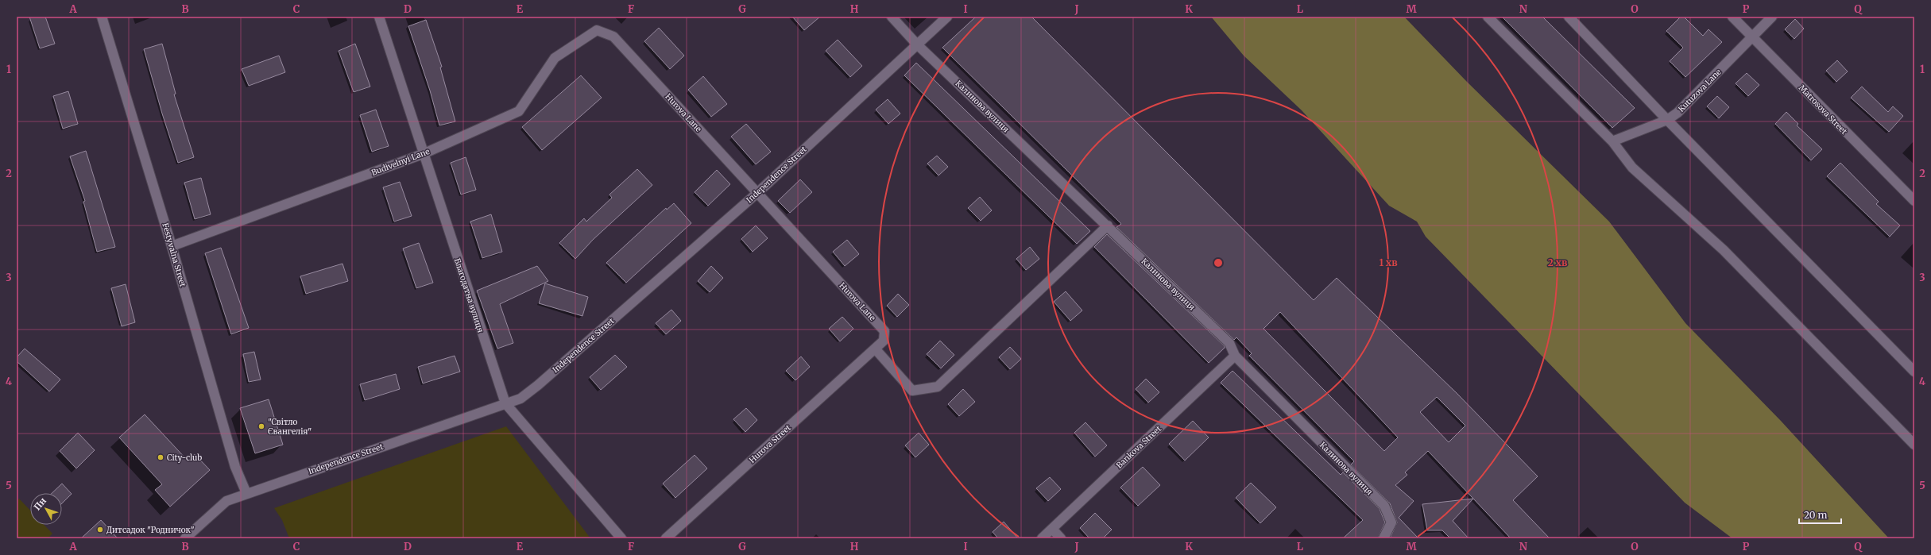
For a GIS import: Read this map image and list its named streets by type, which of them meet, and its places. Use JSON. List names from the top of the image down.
{
  "streets": {
    "street": [
      "Kutuzova Lane",
      "Калинова вулиця",
      "Matrosova Street",
      "Hurova Lane",
      "Budivelnyi Lane",
      "Independence Street",
      "Festyvalna Street",
      "Благодатна вулиця",
      "Hurova Street",
      "Bankova Street"
    ]
  },
  "crossings": [
    ["Kutuzova Lane", "Matrosova Street"],
    ["Калинова вулиця", "Independence Street"],
    ["Калинова вулиця", "Bankova Street"],
    ["Hurova Lane", "Budivelnyi Lane"],
    ["Hurova Lane", "Independence Street"],
    ["Hurova Lane", "Hurova Street"],
    ["Budivelnyi Lane", "Festyvalna Street"],
    ["Budivelnyi Lane", "Благодатна вулиця"],
    ["Independence Street", "Festyvalna Street"],
    ["Independence Street", "Благодатна вулиця"]
  ],
  "places": ["\"Світло Євангелія\"", "City-club", "Дитсадок \"Родничок\""],
  "scale_bar": "20 m",
  "north": "top left",
  "grid": {
    "columns": [
      "A",
      "B",
      "C",
      "D",
      "E",
      "F",
      "G",
      "H",
      "I",
      "J",
      "K",
      "L",
      "M",
      "N",
      "O",
      "P",
      "Q"
    ],
    "rows": [
      "1",
      "2",
      "3",
      "4",
      "5"
    ]
  },
  "rings": ["1 хв", "2 хв"]
}
